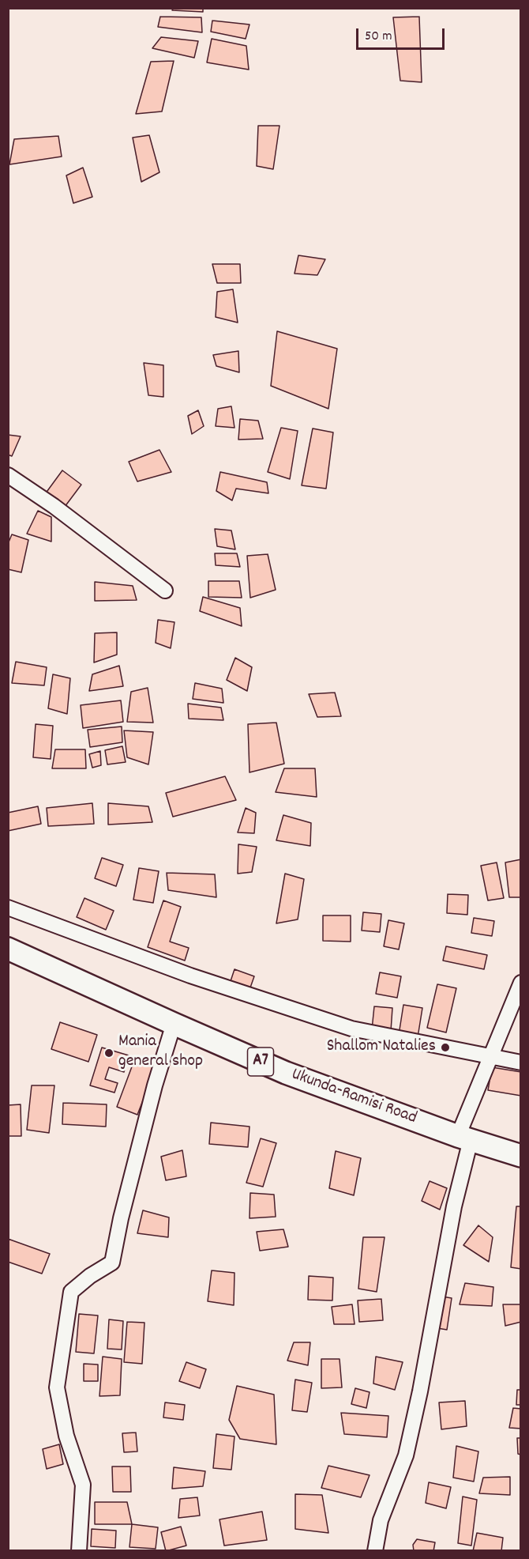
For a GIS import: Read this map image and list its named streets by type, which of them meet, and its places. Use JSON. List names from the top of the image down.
{
  "streets": {
    "highway": ["A7", "Ukunda-Ramisi Road"]
  },
  "places": ["Shallom Natalies", "Mania general shop"],
  "scale_bar": "50 m"
}
